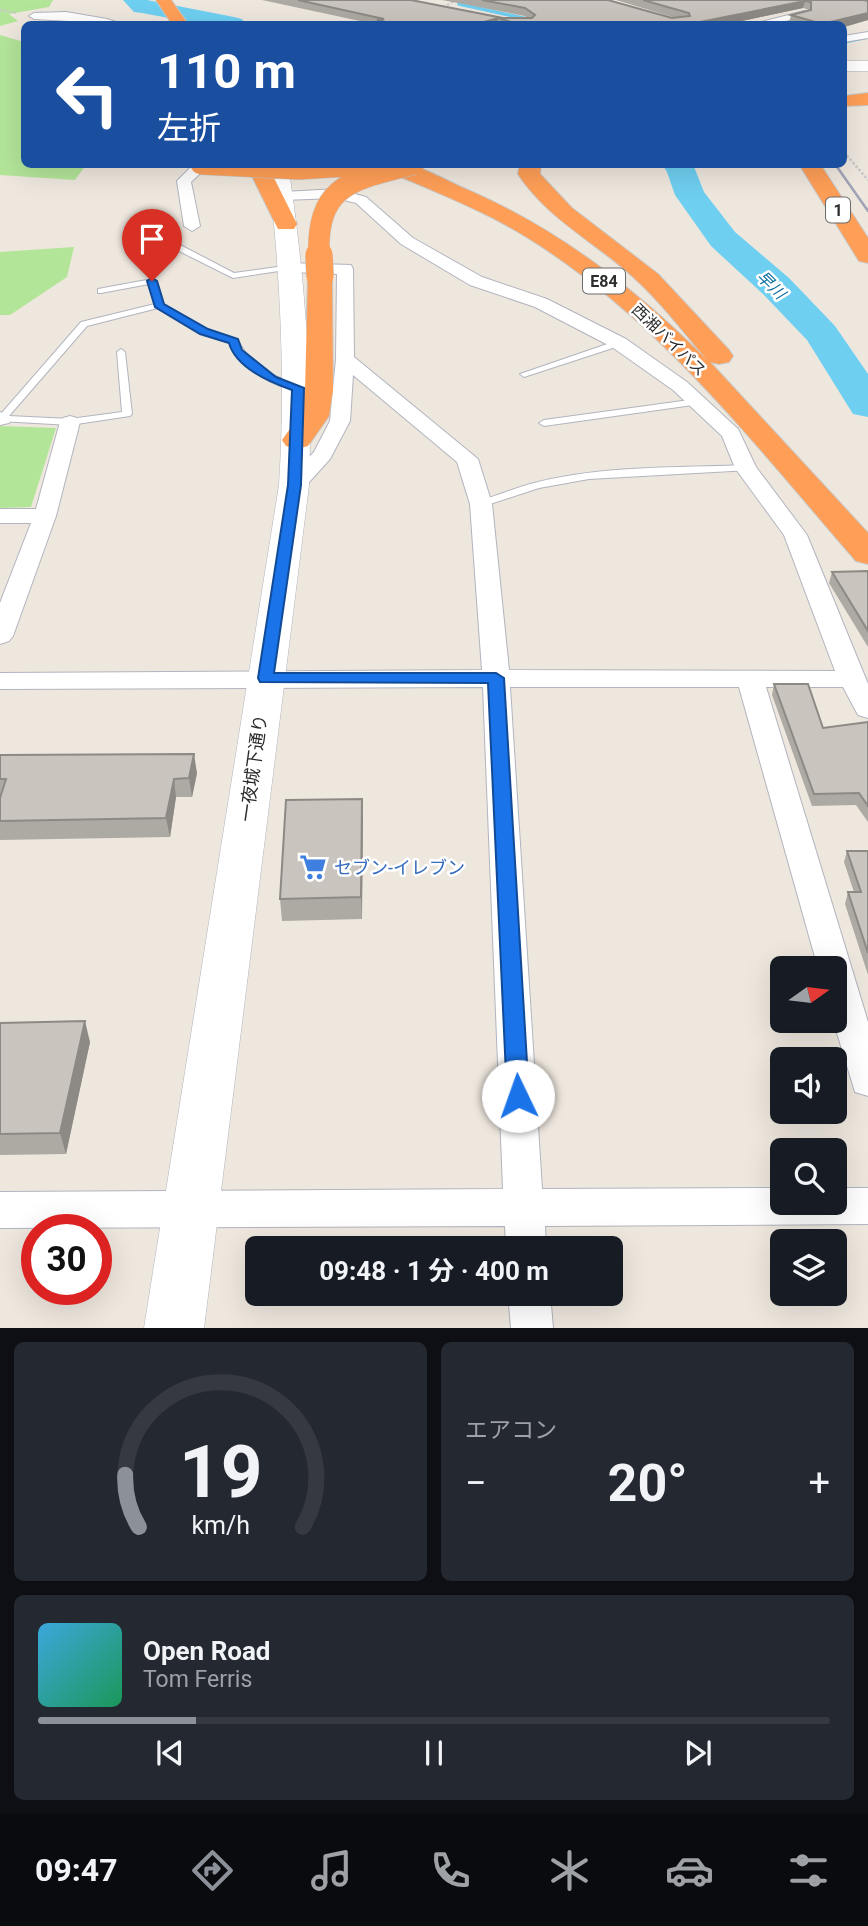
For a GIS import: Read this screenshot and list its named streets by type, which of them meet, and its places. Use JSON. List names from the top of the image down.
{
  "streets": {
    "highway": ["1", "E84", "西湘バイパス"],
    "street": ["一夜城下通り"]
  },
  "water": ["早川"],
  "places": {
    "supermarket": ["セブン-イレブン"]
  },
  "north": "right",
  "page": {
    "turn": ["110 m", "左折"],
    "limit": "30",
    "trip": "09:48 · 1 分 · 400 m",
    "tile": "エアコン",
    "heat": ["−", "20°", "+"],
    "song": ["Open Road", "Tom Ferris"],
    "tabs": "09:47",
    "gauge": ["19", "km/h"]
  }
}
